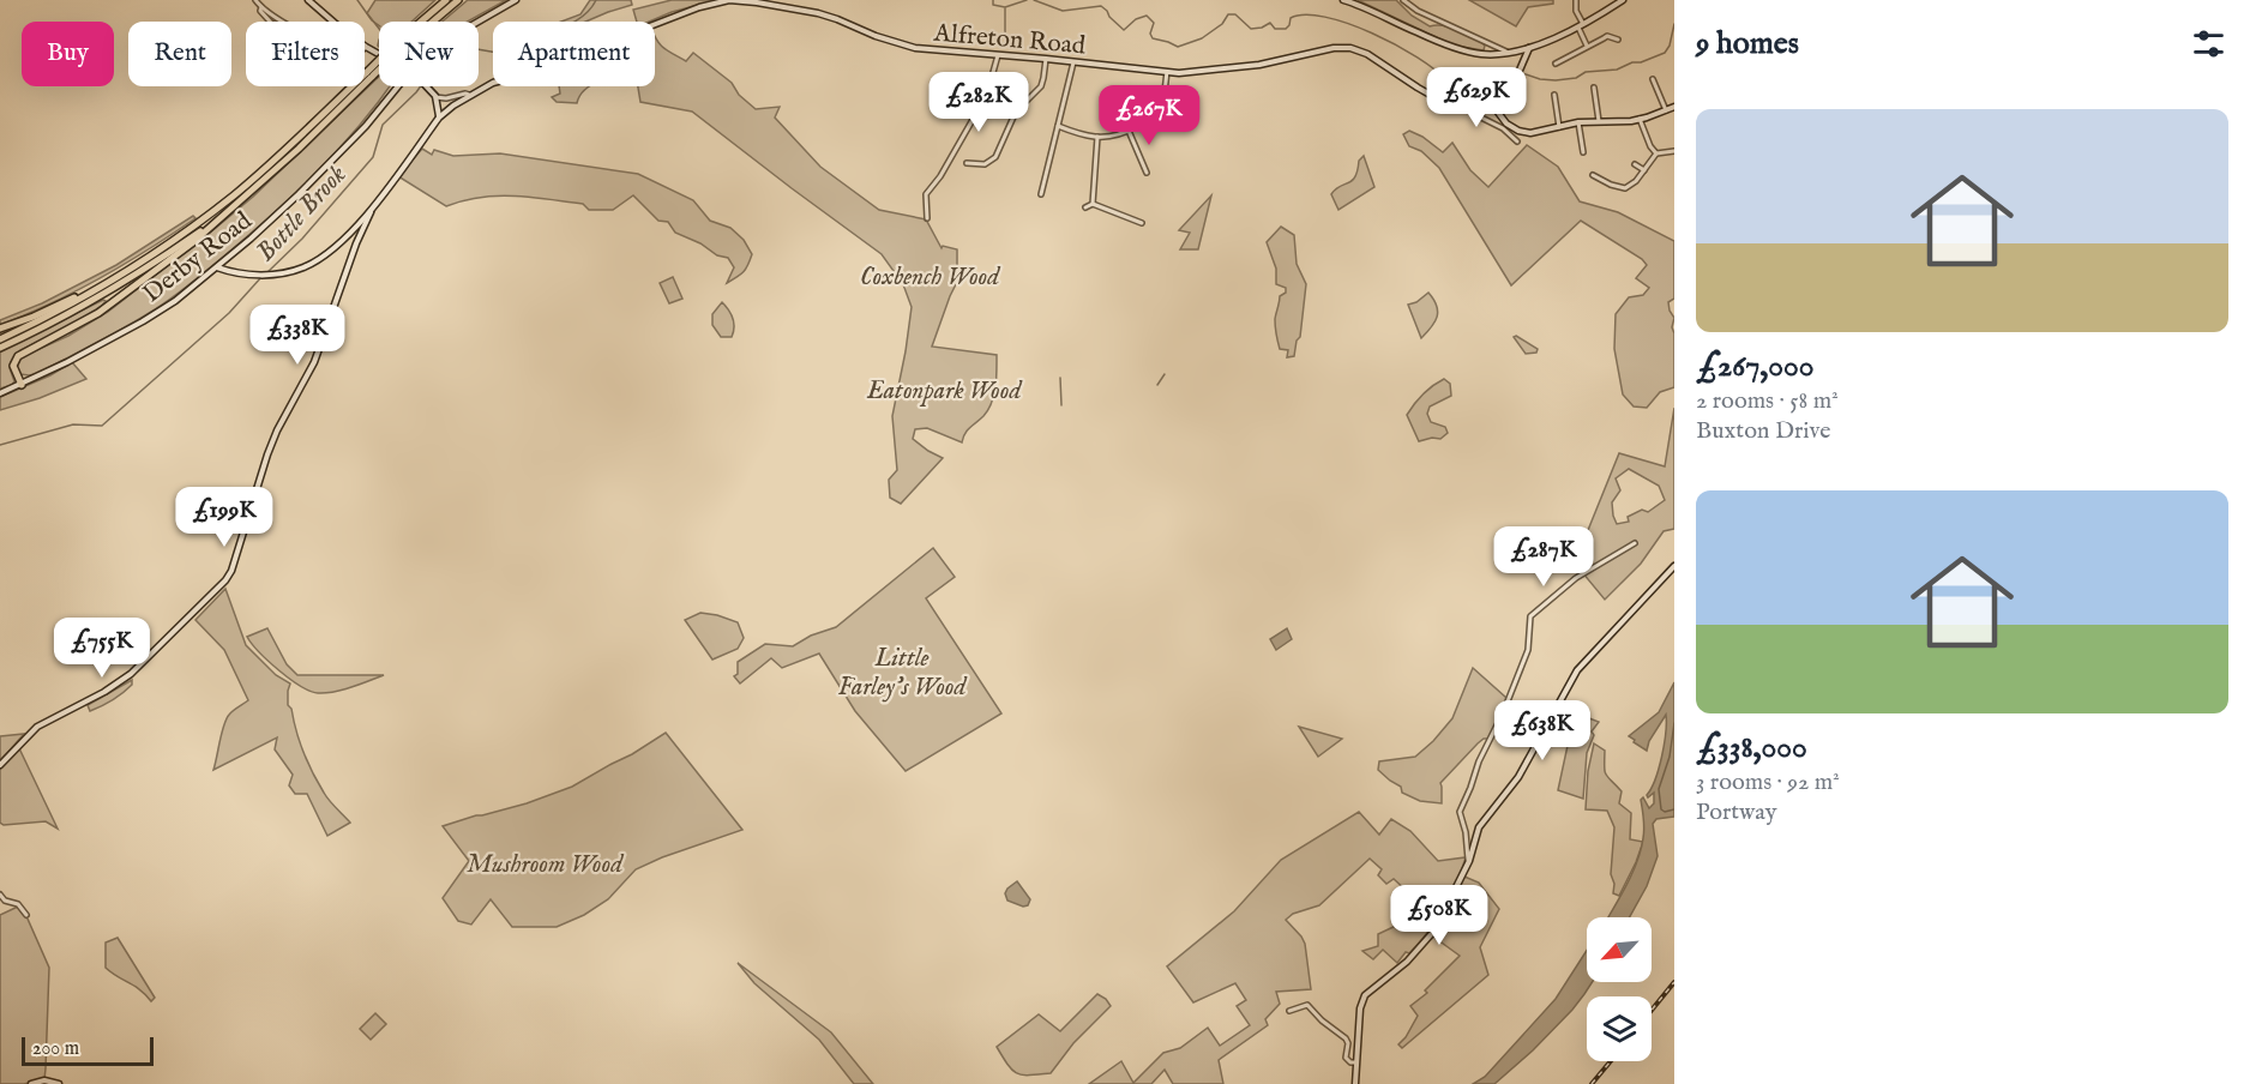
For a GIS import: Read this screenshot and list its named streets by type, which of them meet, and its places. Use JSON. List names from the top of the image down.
{
  "streets": {
    "street": ["Alfreton Road", "Derby Road"]
  },
  "crossings": [
    ["Alfreton Road", "Derby Road"]
  ],
  "water": ["Bottle Brook"],
  "parks": [
    "Coxbench Wood",
    "Eatonpark Wood",
    "Little Farley's Wood",
    "Mushroom Wood"
  ],
  "scale_bar": "200 m",
  "north": "bottom left",
  "page": {
    "heading": "9 homes",
    "chip": [
      "Buy",
      "Rent",
      "Filters",
      "New",
      "Apartment"
    ],
    "price": [
      "£629K",
      "£282K",
      "£267K",
      "£338K",
      "£199K",
      "£287K",
      "£755K",
      "£638K",
      "£508K"
    ],
    "list": [
      {
        "name": "£267,000",
        "note": "2 rooms · 58 m² · Buxton Drive"
      },
      {
        "name": "£338,000",
        "note": "3 rooms · 92 m² · Portway"
      }
    ],
    "scale": "200 m"
  }
}
